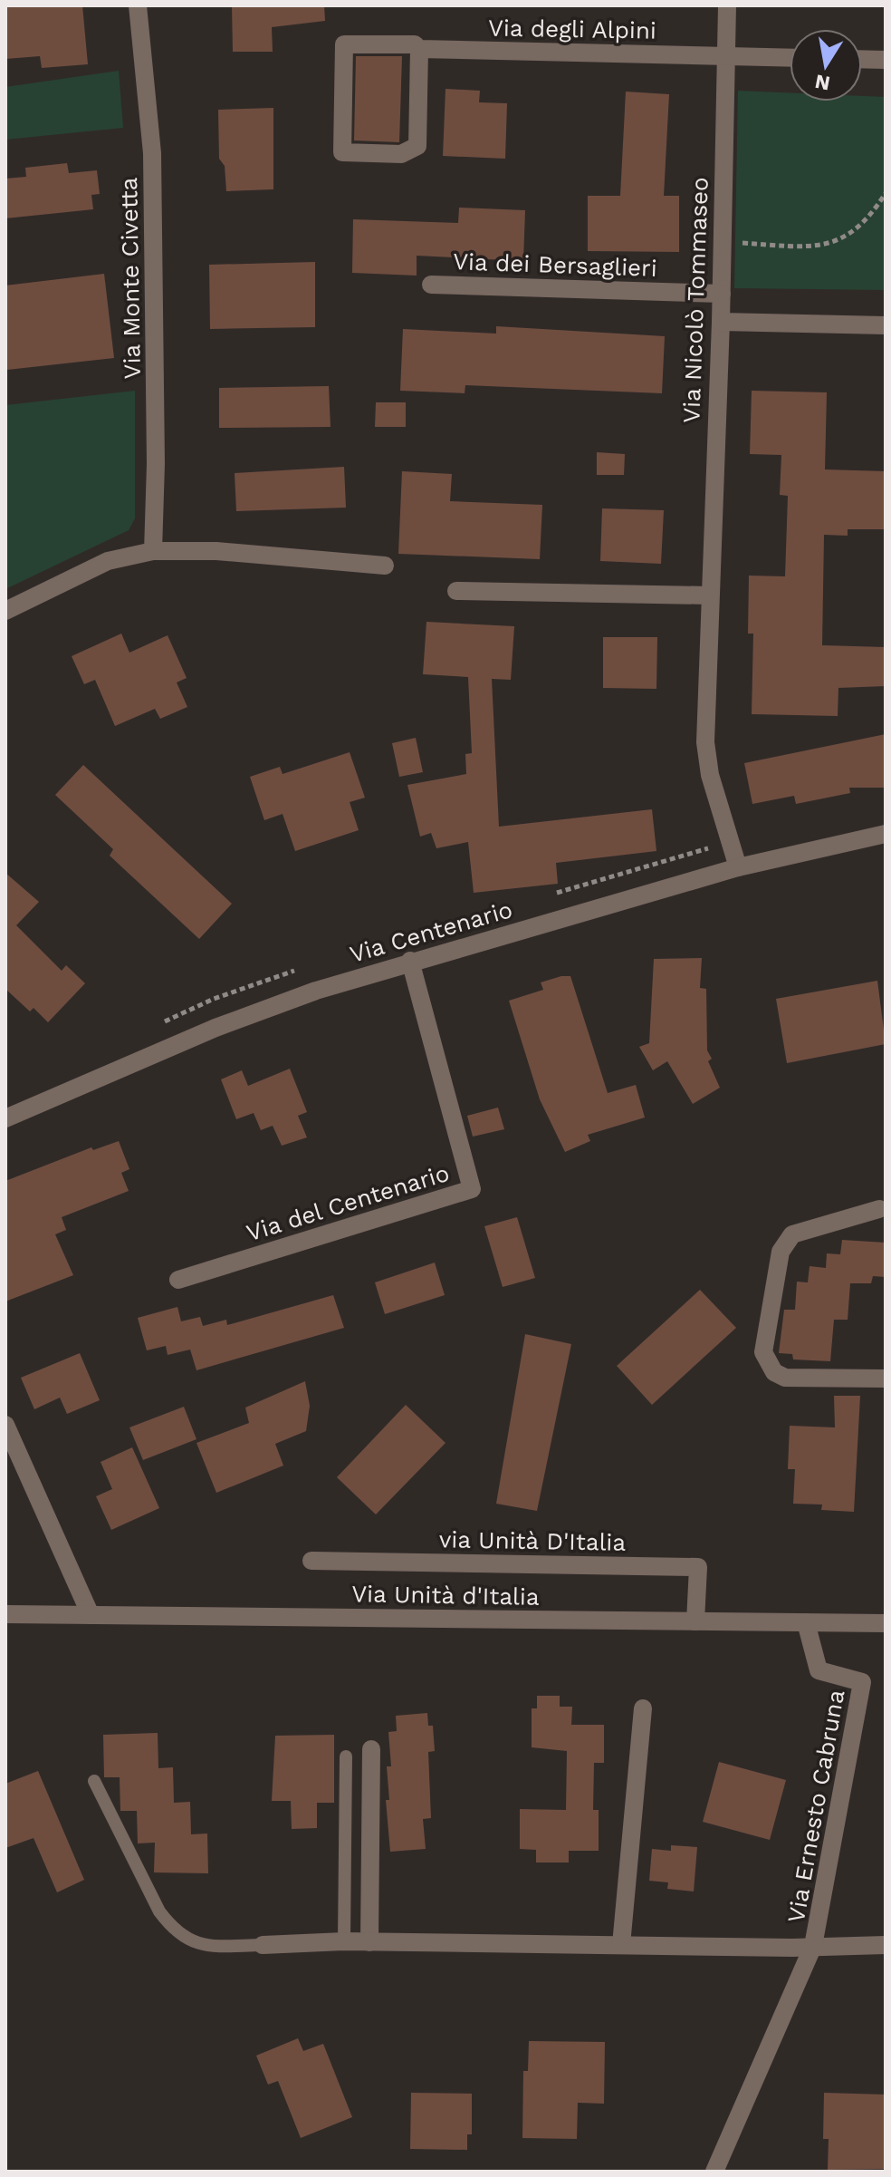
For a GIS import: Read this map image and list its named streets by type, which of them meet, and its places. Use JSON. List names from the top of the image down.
{
  "streets": {
    "street": [
      "Via degli Alpini",
      "Via dei Bersaglieri",
      "Via Monte Civetta",
      "Via Nicolò Tommaseo",
      "Via Centenario",
      "Via del Centenario",
      "via Unità D'Italia",
      "Via Unità d'Italia",
      "Via Ernesto Cabruna"
    ]
  },
  "crossings": [
    ["Via degli Alpini", "Via Nicolò Tommaseo"],
    ["Via dei Bersaglieri", "Via Nicolò Tommaseo"],
    ["Via Nicolò Tommaseo", "Via Centenario"],
    ["Via Centenario", "Via del Centenario"],
    ["via Unità D'Italia", "Via Unità d'Italia"],
    ["Via Unità d'Italia", "Via Ernesto Cabruna"]
  ],
  "north": "bottom"
}
